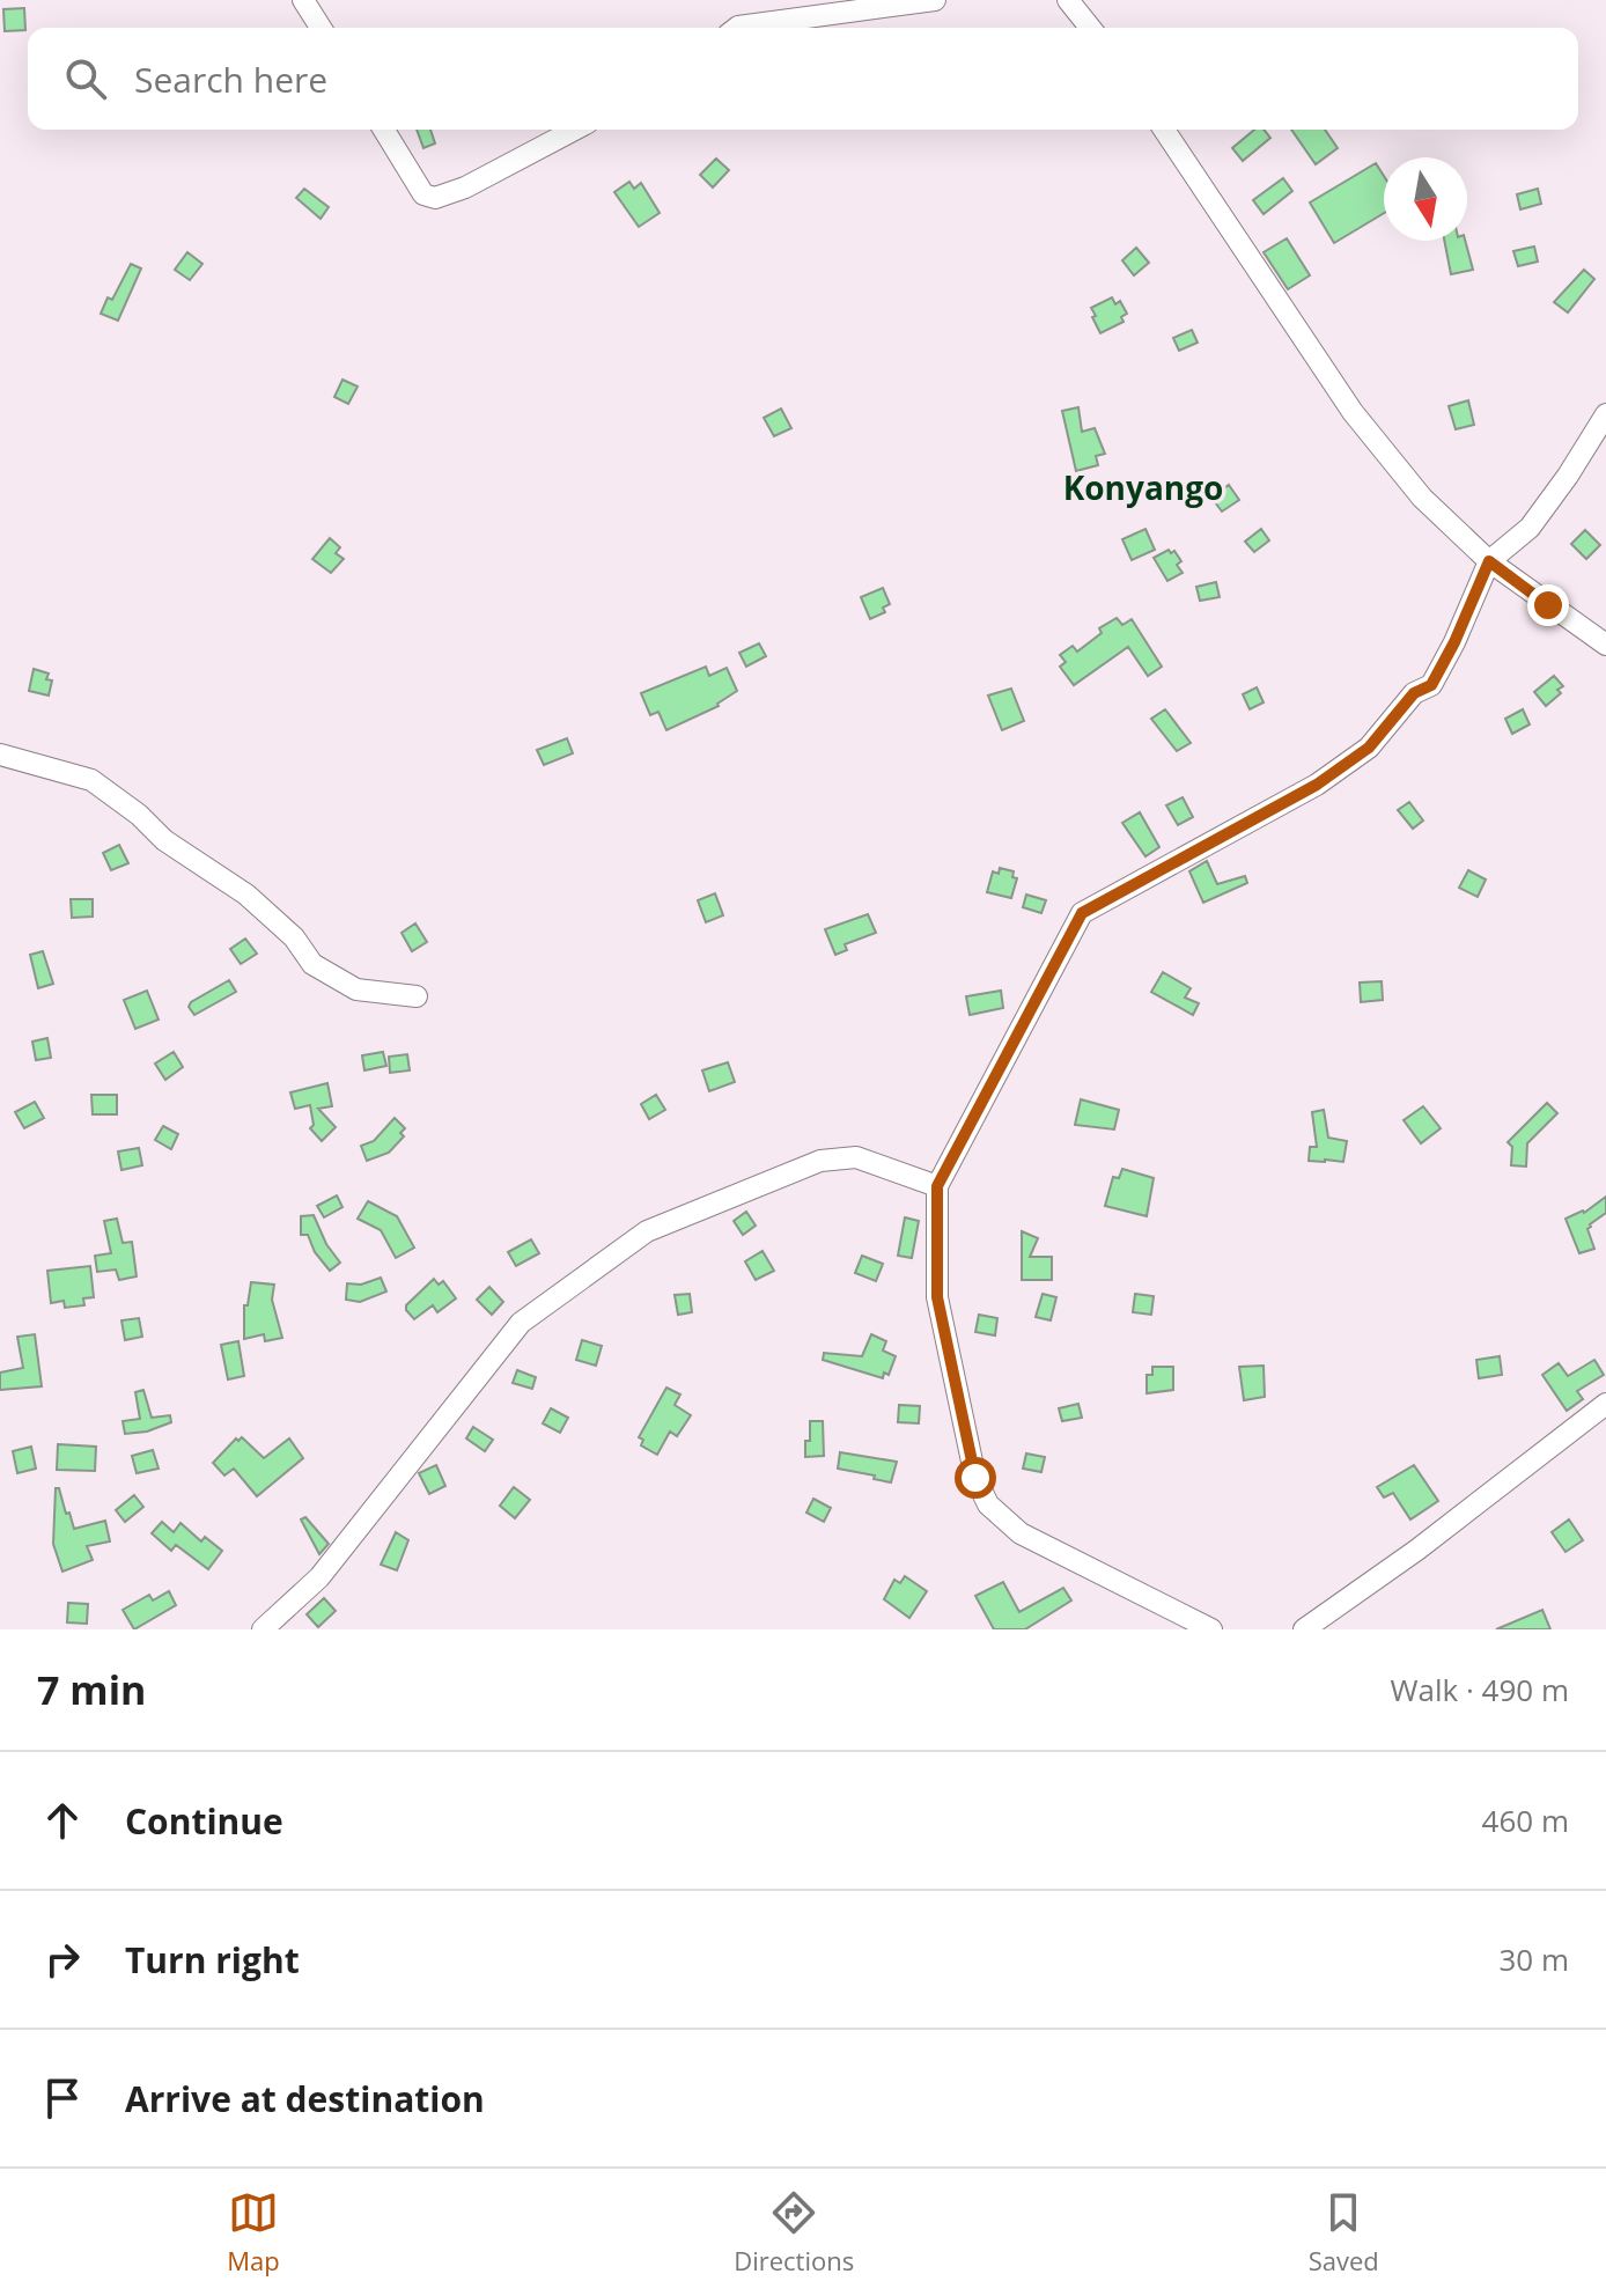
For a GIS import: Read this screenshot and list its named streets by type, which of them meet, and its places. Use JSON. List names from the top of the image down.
{
  "districts": ["Konyango"],
  "north": "bottom",
  "page": {
    "search": "Search here",
    "heading": ["7 min", "Walk · 490 m"],
    "list": [
      ["Continue", "460 m"],
      ["Turn right", "30 m"],
      "Arrive at destination"
    ],
    "nav": ["Map", "Directions", "Saved"]
  }
}
